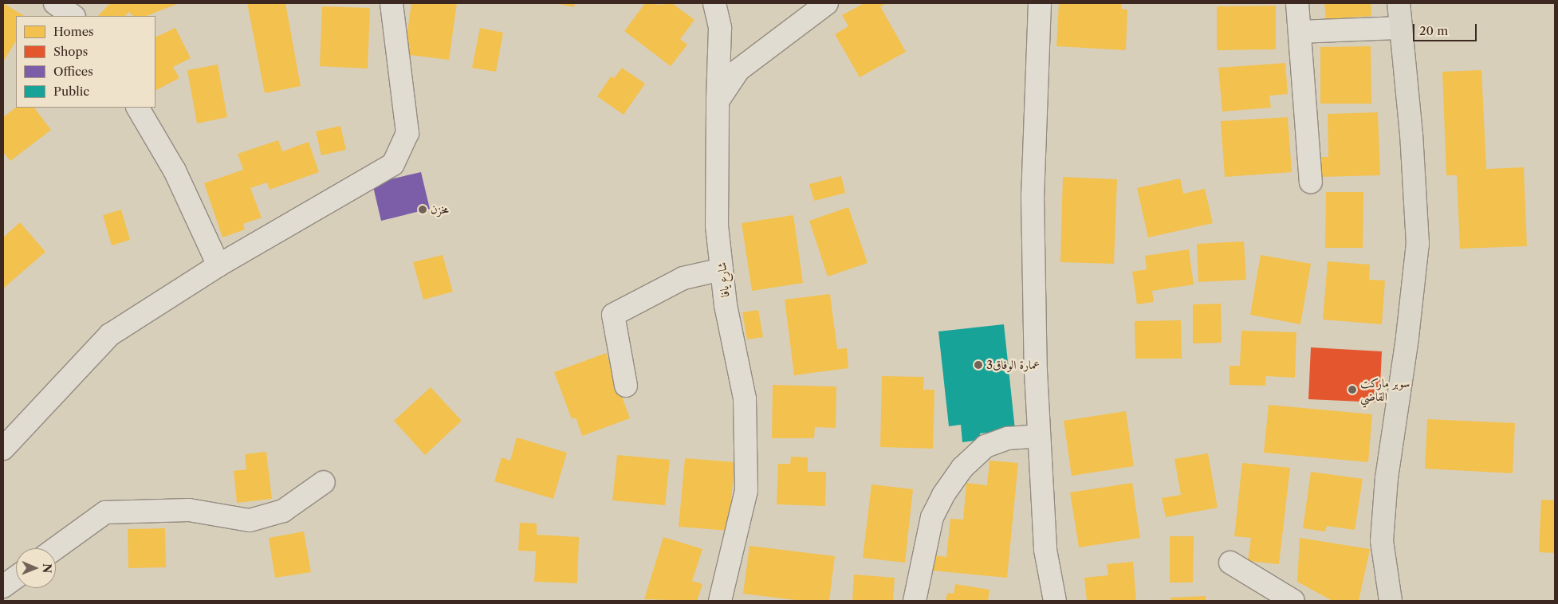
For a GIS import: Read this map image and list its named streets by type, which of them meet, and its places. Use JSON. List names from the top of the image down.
{
  "streets": {
    "street": ["شارع يافا"]
  },
  "places": ["مخزن", "عمارة الوفاق3", "سوبر ماركت القاضي"],
  "legend": [
    "Homes",
    "Shops",
    "Offices",
    "Public"
  ],
  "scale_bar": "20 m",
  "north": "right"
}
